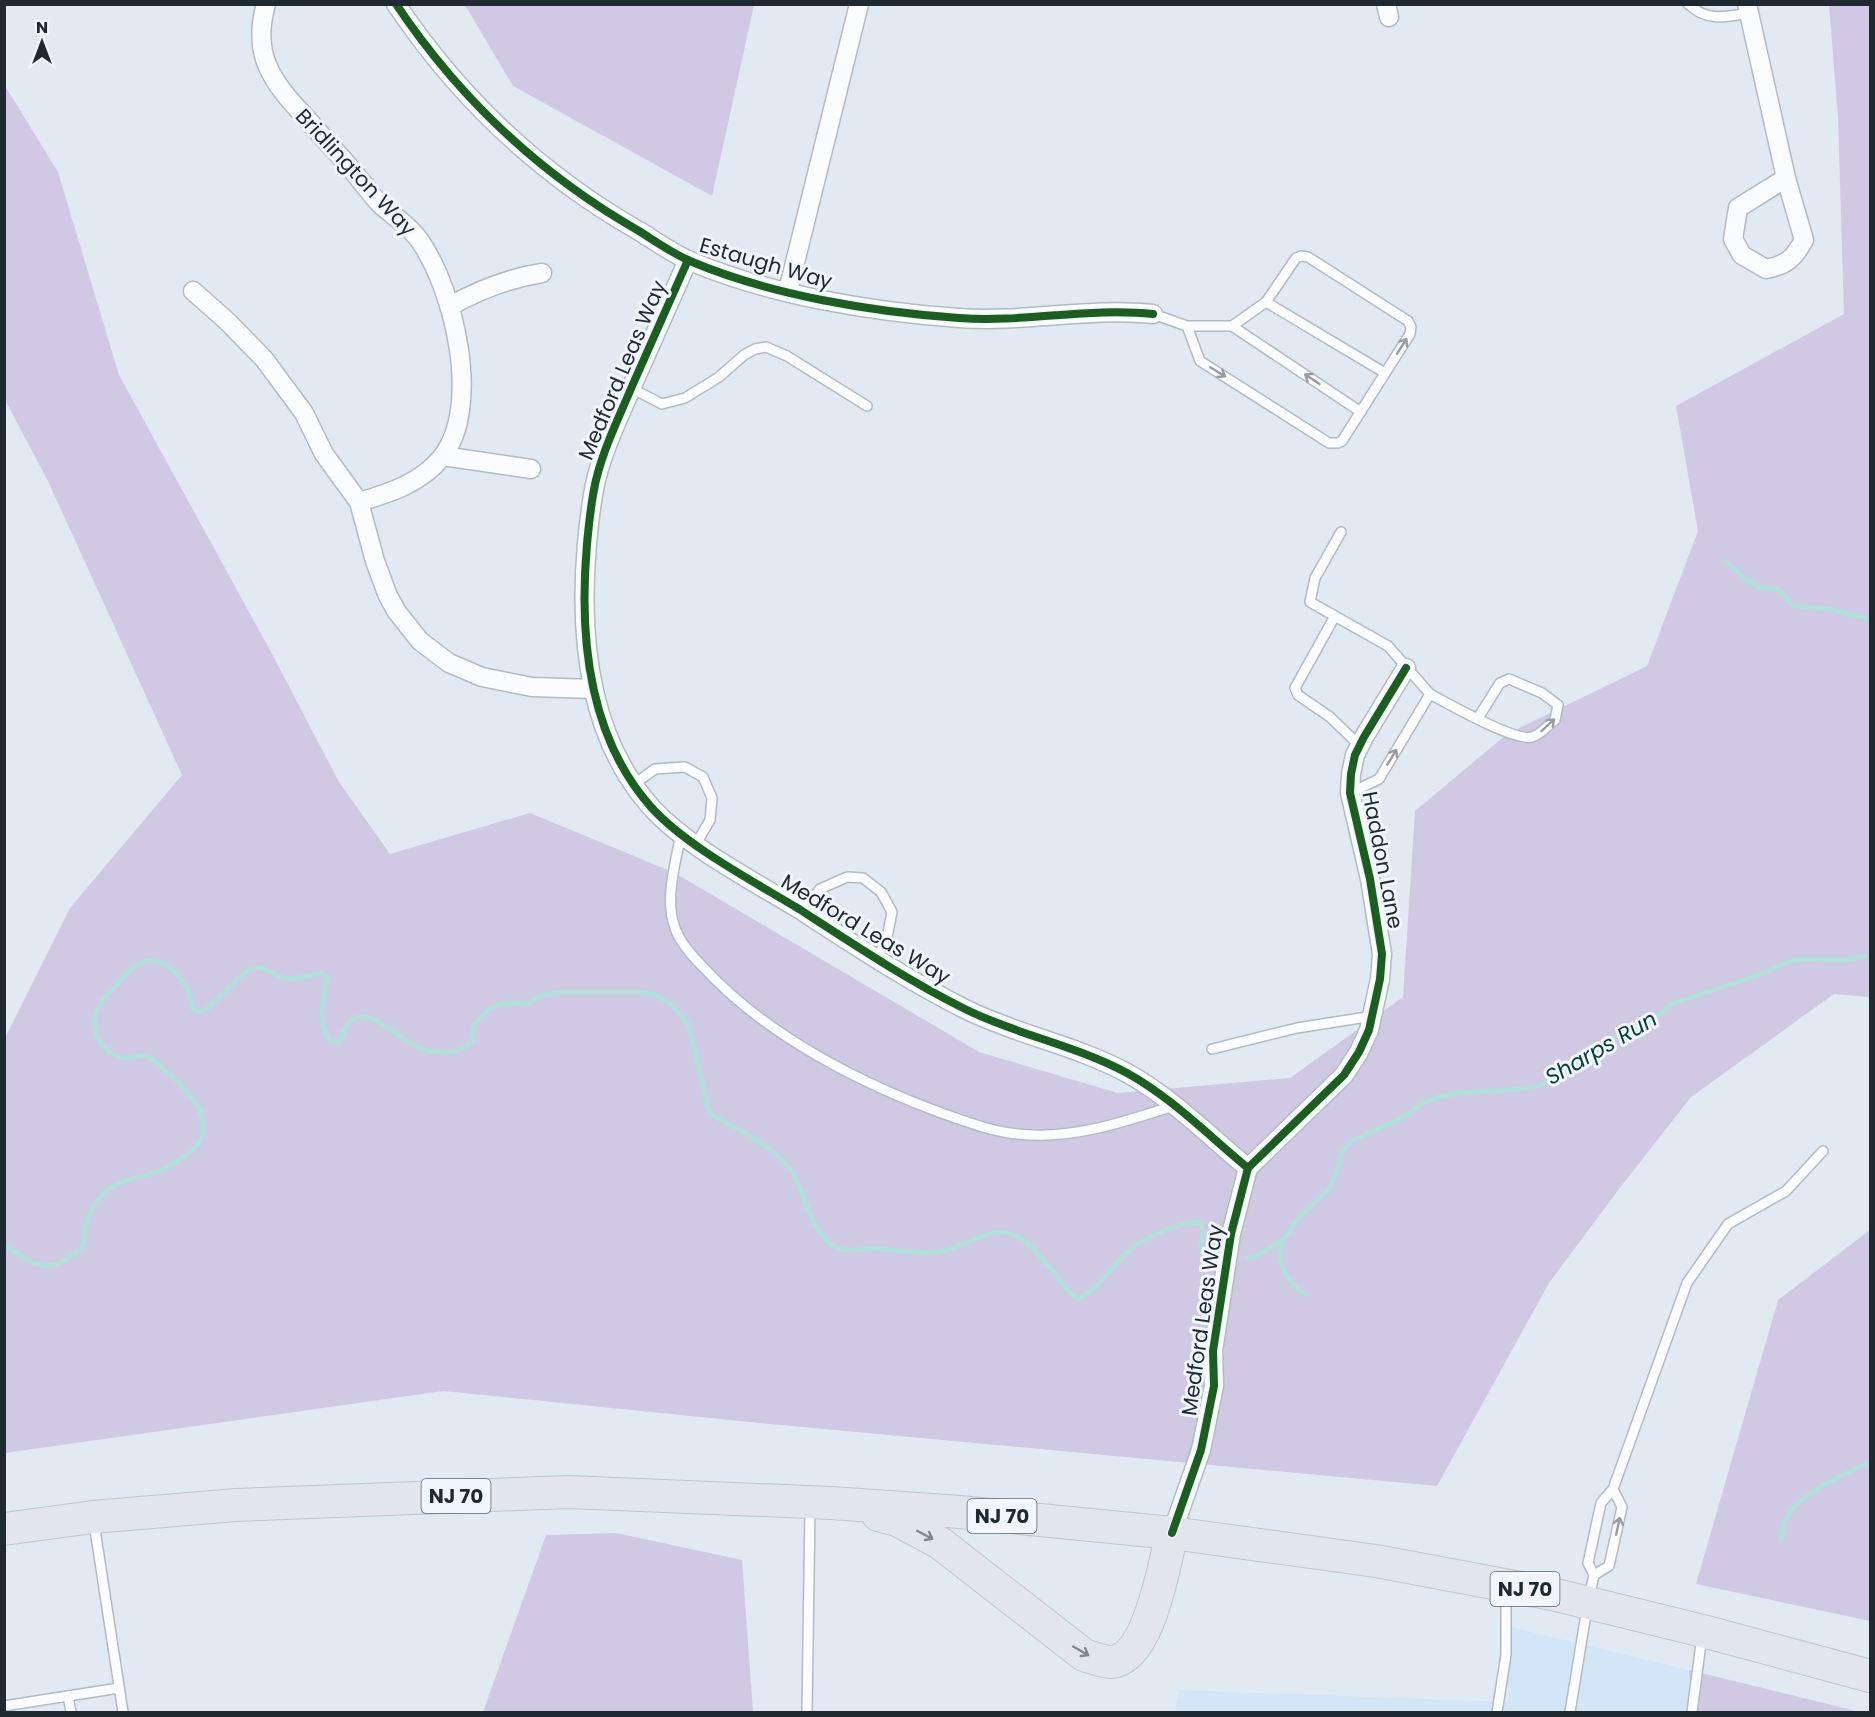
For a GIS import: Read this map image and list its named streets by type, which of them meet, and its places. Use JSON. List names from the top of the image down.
{
  "streets": {
    "highway": ["NJ 70"],
    "street": [
      "Bridlington Way",
      "Estaugh Way",
      "Medford Leas Way",
      "Haddon Lane"
    ]
  },
  "crossings": [
    ["Estaugh Way", "Medford Leas Way"],
    ["Medford Leas Way", "Haddon Lane"],
    ["Medford Leas Way", "NJ 70"]
  ],
  "water": ["Sharps Run"],
  "north": "top"
}
